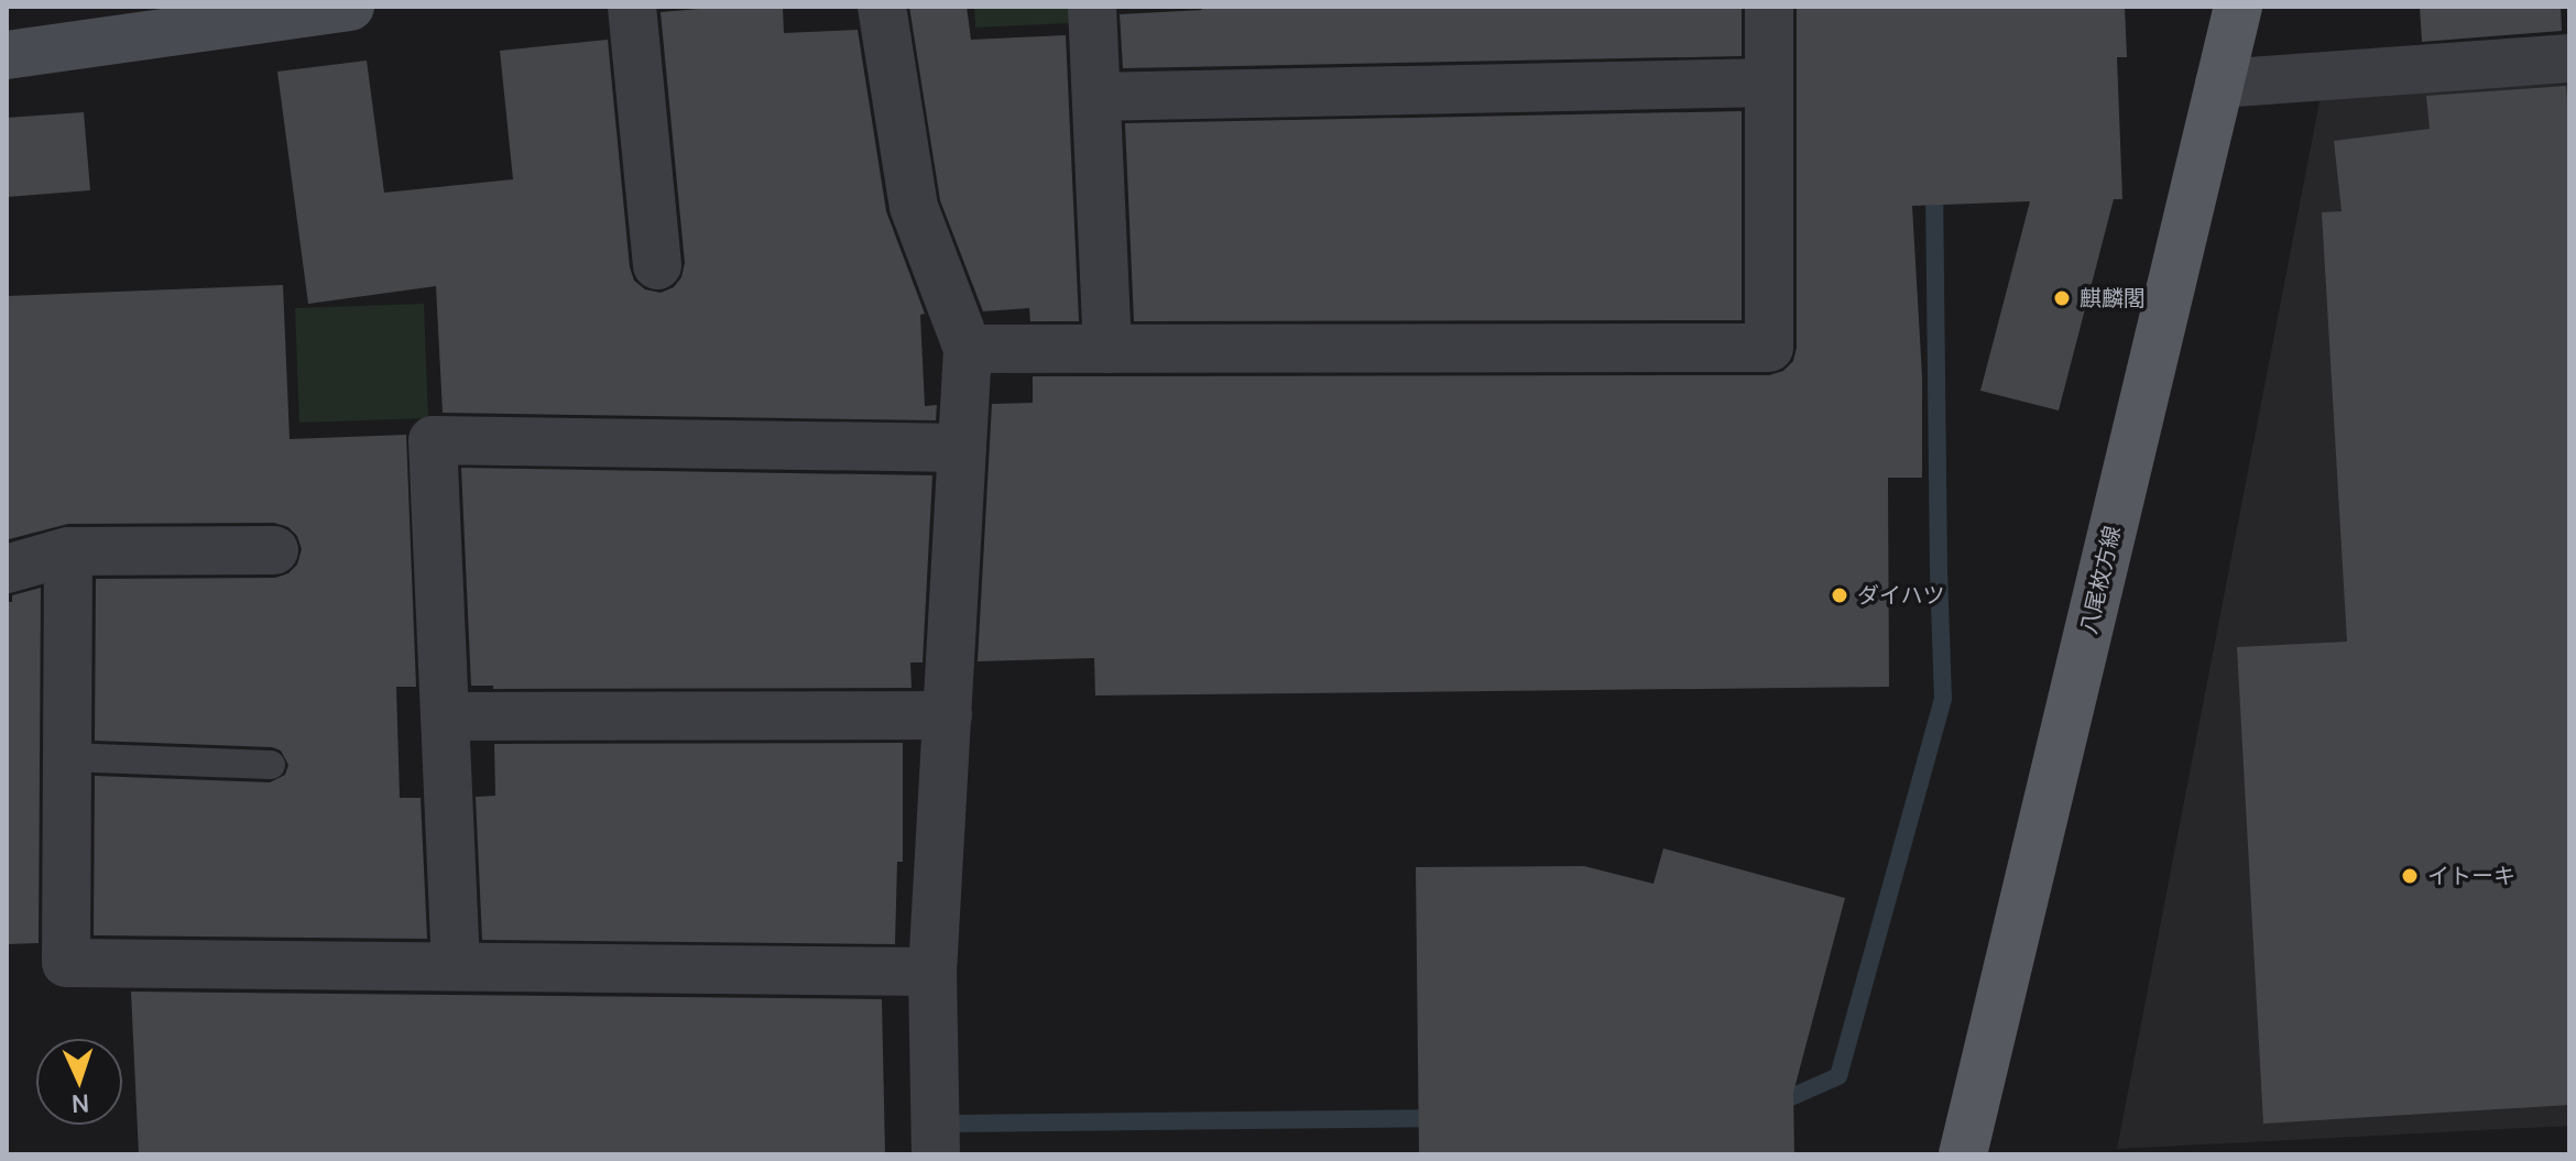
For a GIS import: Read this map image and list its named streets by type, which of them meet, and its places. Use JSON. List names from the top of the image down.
{
  "streets": {
    "main road": ["八尾枚方線"]
  },
  "places": ["麒麟閣", "ダイハツ", "イトーキ"],
  "north": "bottom"
}
